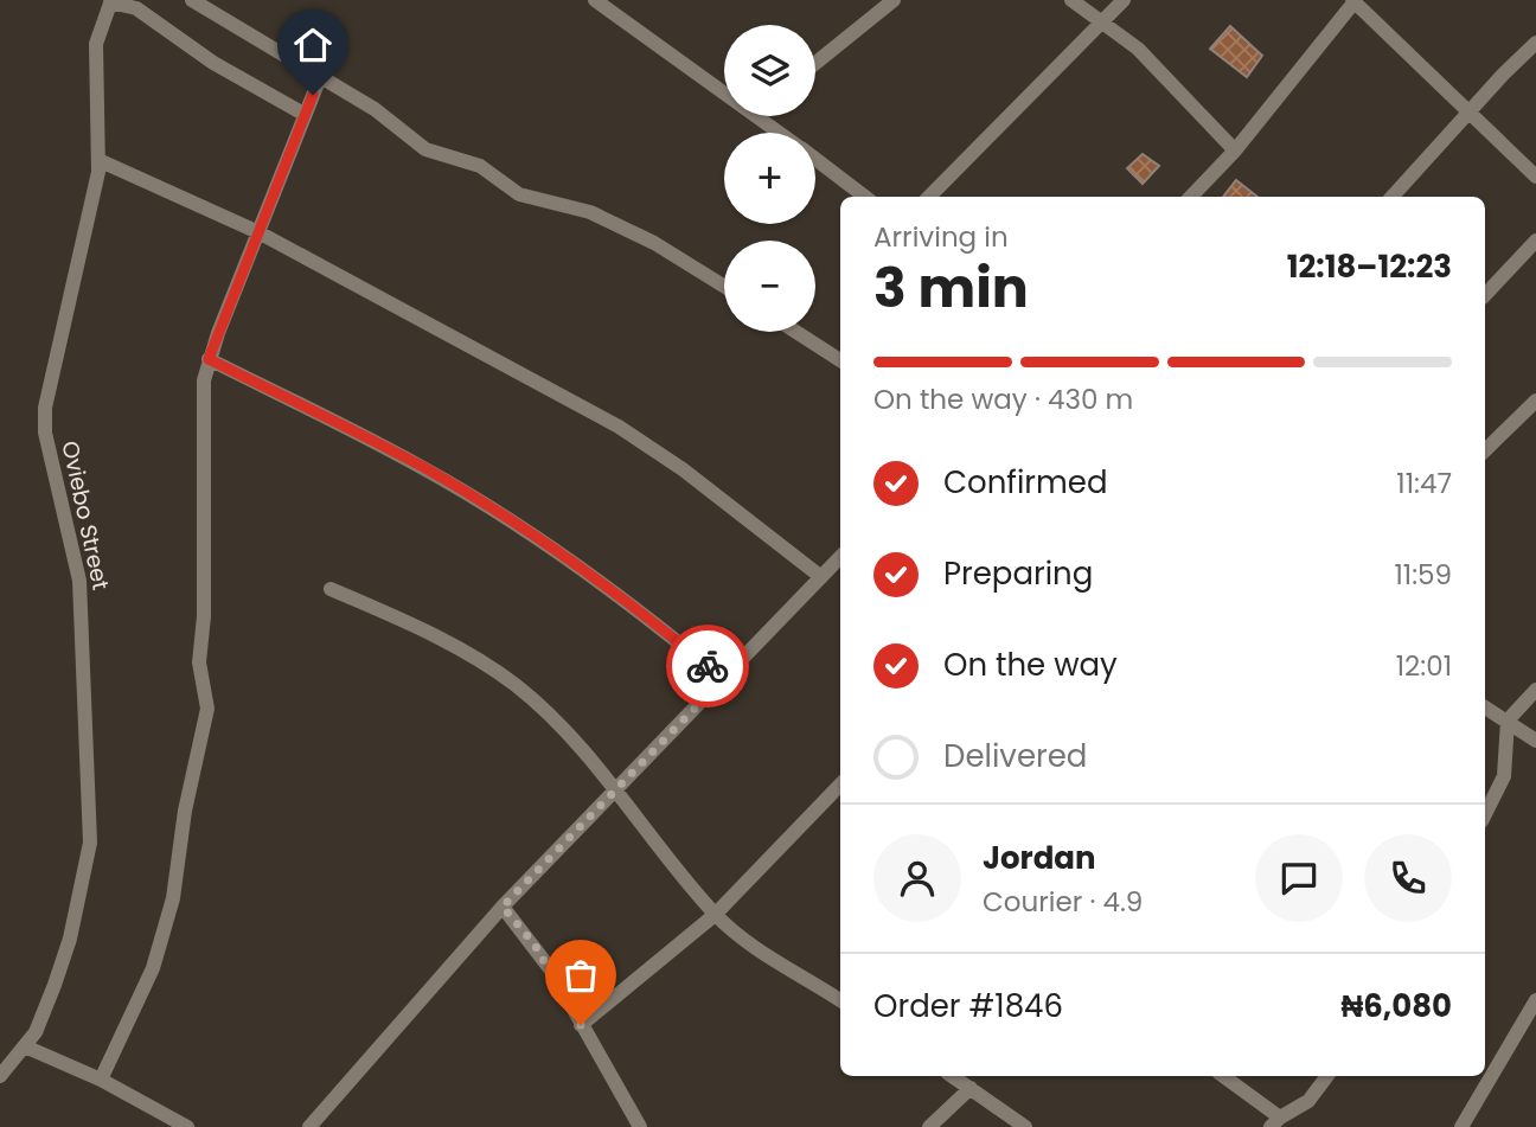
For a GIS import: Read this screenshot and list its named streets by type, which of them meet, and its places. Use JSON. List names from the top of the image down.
{
  "streets": {
    "street": ["Oviebo Street"]
  },
  "page": {
    "map_buttons": ["+", "−"],
    "heading": ["3 min", "Arriving in", "12:18–12:23"],
    "panel": [
      "Jordan",
      "Courier · 4.9",
      "Order #1846",
      "₦6,080"
    ],
    "bar": "On the way · 430 m",
    "list": [
      ["Confirmed", "11:47"],
      ["Preparing", "11:59"],
      ["On the way", "12:01"],
      "Delivered"
    ]
  }
}
